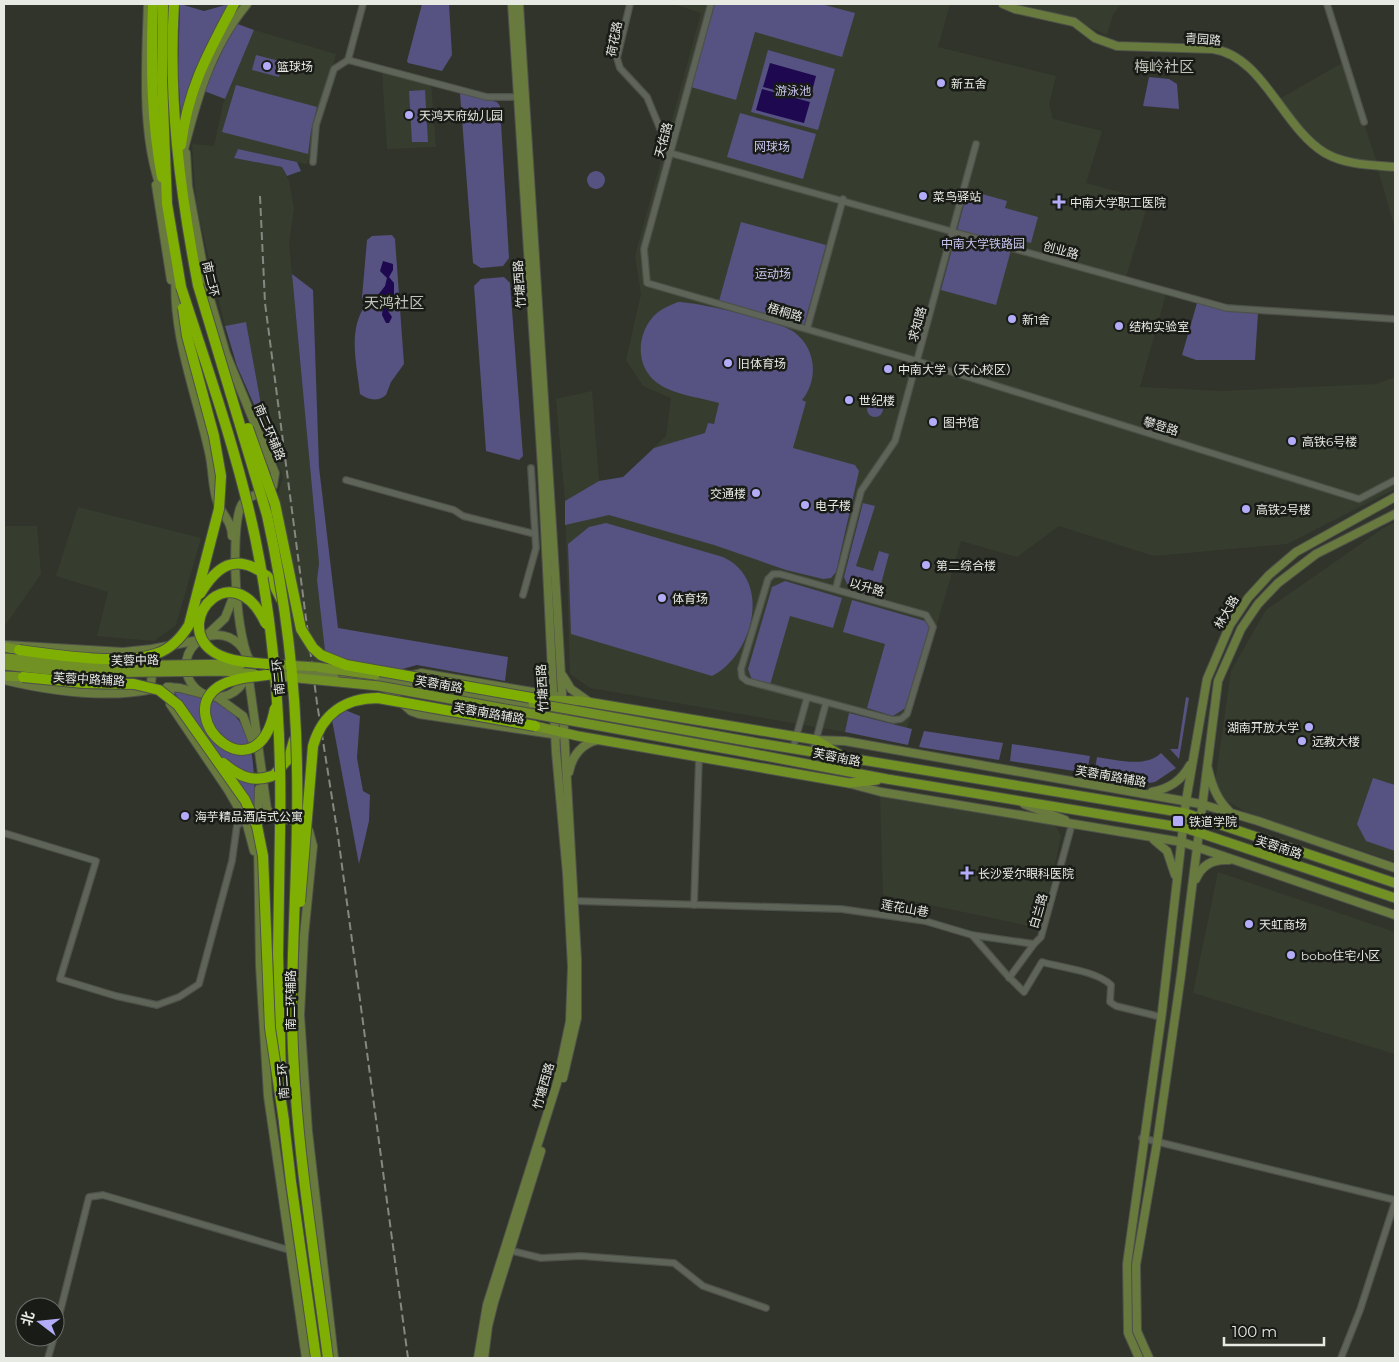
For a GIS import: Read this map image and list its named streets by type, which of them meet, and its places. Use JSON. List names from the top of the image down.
{
  "streets": {
    "highway": ["南二环"],
    "main road": ["芙蓉中路", "芙蓉南路"],
    "street": [
      "荷花路",
      "青园路",
      "天佑路",
      "创业路",
      "竹塘西路",
      "梧桐路",
      "求知路",
      "攀登路",
      "南二环辅路",
      "以升路",
      "林大路",
      "芙蓉中路辅路",
      "芙蓉南路辅路",
      "莲花山巷",
      "白兰路"
    ]
  },
  "crossings": [
    ["荷花路", "天佑路"],
    ["荷花路", "创业路"],
    ["天佑路", "创业路"],
    ["天佑路", "梧桐路"],
    ["创业路", "求知路"],
    ["南二环", "南二环辅路"],
    ["竹塘西路", "芙蓉南路辅路"],
    ["竹塘西路", "莲花山巷"],
    ["梧桐路", "求知路"],
    ["梧桐路", "攀登路"],
    ["求知路", "攀登路"],
    ["求知路", "以升路"],
    ["南二环辅路", "芙蓉中路辅路"],
    ["南二环辅路", "芙蓉南路辅路"],
    ["林大路", "芙蓉南路"],
    ["林大路", "芙蓉南路辅路"],
    ["芙蓉中路", "芙蓉南路"],
    ["芙蓉中路", "芙蓉南路辅路"],
    ["芙蓉中路辅路", "芙蓉南路辅路"],
    ["芙蓉南路", "芙蓉南路辅路"],
    ["莲花山巷", "白兰路"]
  ],
  "districts": ["梅岭社区", "天鸿社区"],
  "parks": [
    "游泳池",
    "网球场",
    "中南大学铁路园",
    "运动场"
  ],
  "places": {
    "other": [
      "篮球场",
      "新五舍",
      "天鸿天府幼儿园",
      "菜鸟驿站",
      "新1舍",
      "结构实验室",
      "旧体育场",
      "中南大学（天心校区）",
      "世纪楼",
      "图书馆",
      "高铁6号楼",
      "交通楼",
      "电子楼",
      "高铁2号楼",
      "第二综合楼",
      "体育场",
      "湖南开放大学",
      "远教大楼",
      "海芋精品酒店式公寓",
      "天虹商场",
      "bobo住宅小区"
    ],
    "health": ["中南大学职工医院", "长沙爱尔眼科医院"],
    "transit": ["铁道学院"]
  },
  "scale_bar": "100 m",
  "north": "left"
}
